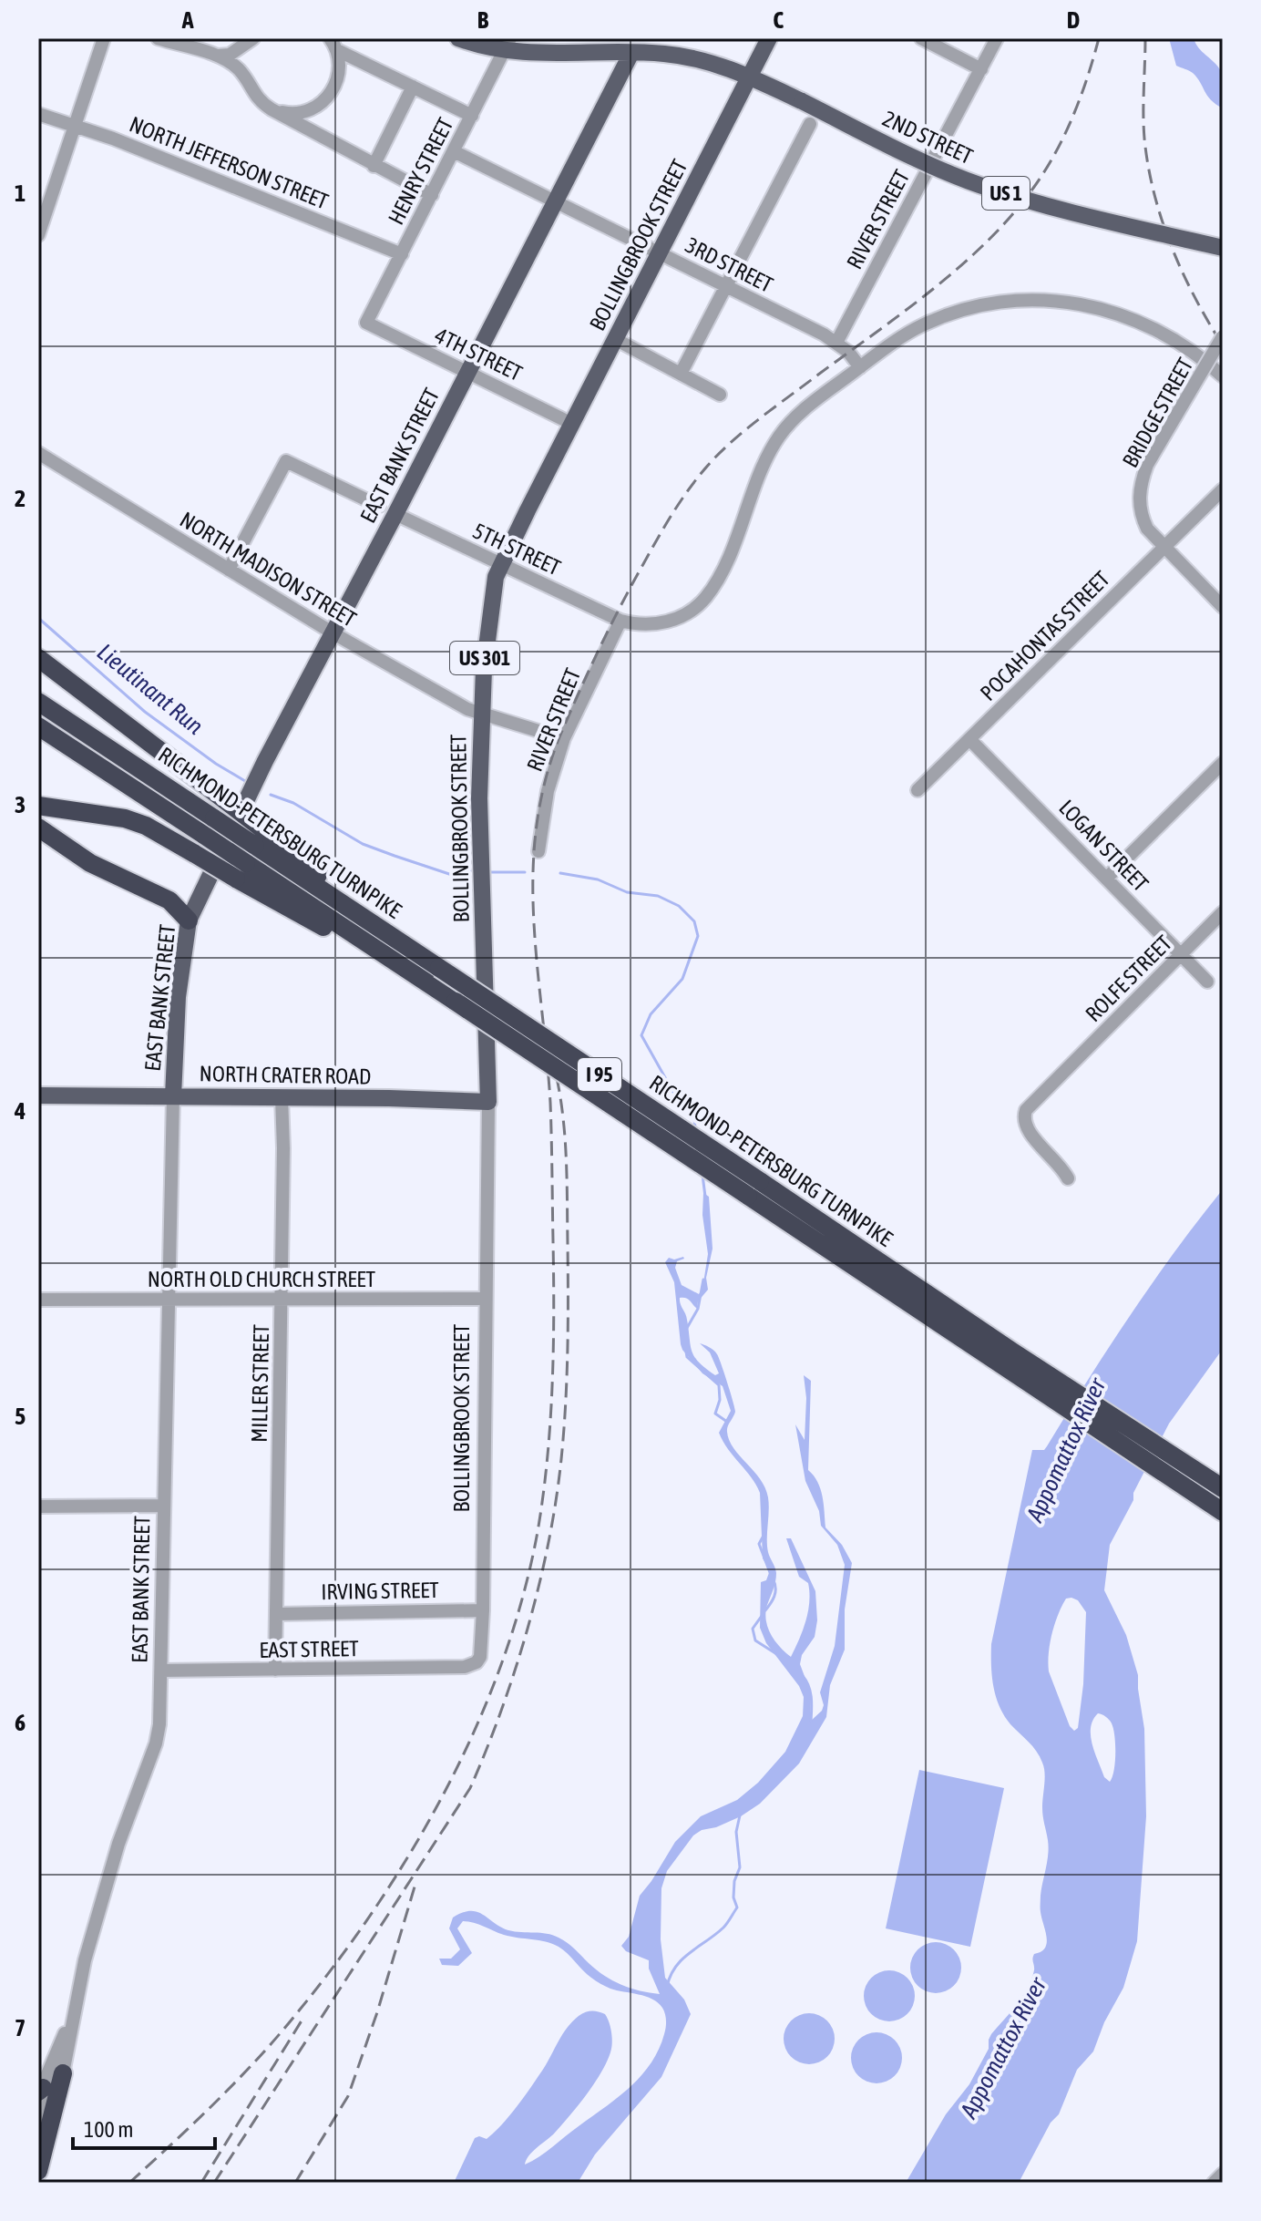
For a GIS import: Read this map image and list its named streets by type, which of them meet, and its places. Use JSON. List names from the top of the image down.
{
  "streets": {
    "highway": ["RICHMOND-PETERSBURG TURNPIKE", "I 95"],
    "main road": [
      "2ND STREET",
      "US 1",
      "BOLLINGBROOK STREET",
      "EAST BANK STREET",
      "US 301",
      "NORTH CRATER ROAD"
    ],
    "street": [
      "NORTH JEFFERSON STREET",
      "HENRY STREET",
      "RIVER STREET",
      "3RD STREET",
      "4TH STREET",
      "BRIDGE STREET",
      "5TH STREET",
      "NORTH MADISON STREET",
      "POCAHONTAS STREET",
      "LOGAN STREET",
      "ROLFE STREET",
      "NORTH OLD CHURCH STREET",
      "MILLER STREET",
      "IRVING STREET",
      "EAST STREET"
    ]
  },
  "crossings": [
    ["2ND STREET", "US 1"],
    ["2ND STREET", "BOLLINGBROOK STREET"],
    ["NORTH JEFFERSON STREET", "HENRY STREET"],
    ["HENRY STREET", "US 1"],
    ["HENRY STREET", "3RD STREET"],
    ["HENRY STREET", "4TH STREET"],
    ["US 1", "BOLLINGBROOK STREET"],
    ["US 1", "EAST BANK STREET"],
    ["RIVER STREET", "3RD STREET"],
    ["RIVER STREET", "5TH STREET"],
    ["BOLLINGBROOK STREET", "3RD STREET"],
    ["BOLLINGBROOK STREET", "4TH STREET"],
    ["BOLLINGBROOK STREET", "5TH STREET"],
    ["BOLLINGBROOK STREET", "NORTH MADISON STREET"],
    ["BOLLINGBROOK STREET", "NORTH CRATER ROAD"],
    ["BOLLINGBROOK STREET", "NORTH OLD CHURCH STREET"],
    ["BOLLINGBROOK STREET", "IRVING STREET"],
    ["BOLLINGBROOK STREET", "EAST STREET"],
    ["3RD STREET", "EAST BANK STREET"],
    ["4TH STREET", "EAST BANK STREET"],
    ["BRIDGE STREET", "POCAHONTAS STREET"],
    ["EAST BANK STREET", "5TH STREET"],
    ["EAST BANK STREET", "NORTH MADISON STREET"],
    ["EAST BANK STREET", "NORTH CRATER ROAD"],
    ["EAST BANK STREET", "NORTH OLD CHURCH STREET"],
    ["EAST BANK STREET", "EAST STREET"],
    ["POCAHONTAS STREET", "LOGAN STREET"],
    ["LOGAN STREET", "ROLFE STREET"],
    ["NORTH CRATER ROAD", "MILLER STREET"],
    ["NORTH OLD CHURCH STREET", "MILLER STREET"],
    ["MILLER STREET", "IRVING STREET"],
    ["MILLER STREET", "EAST STREET"]
  ],
  "water": ["Lieutinant Run", "Appomattox River"],
  "scale_bar": "100 m",
  "grid": {
    "columns": [
      "A",
      "B",
      "C",
      "D"
    ],
    "rows": [
      "1",
      "2",
      "3",
      "4",
      "5",
      "6",
      "7"
    ]
  }
}
